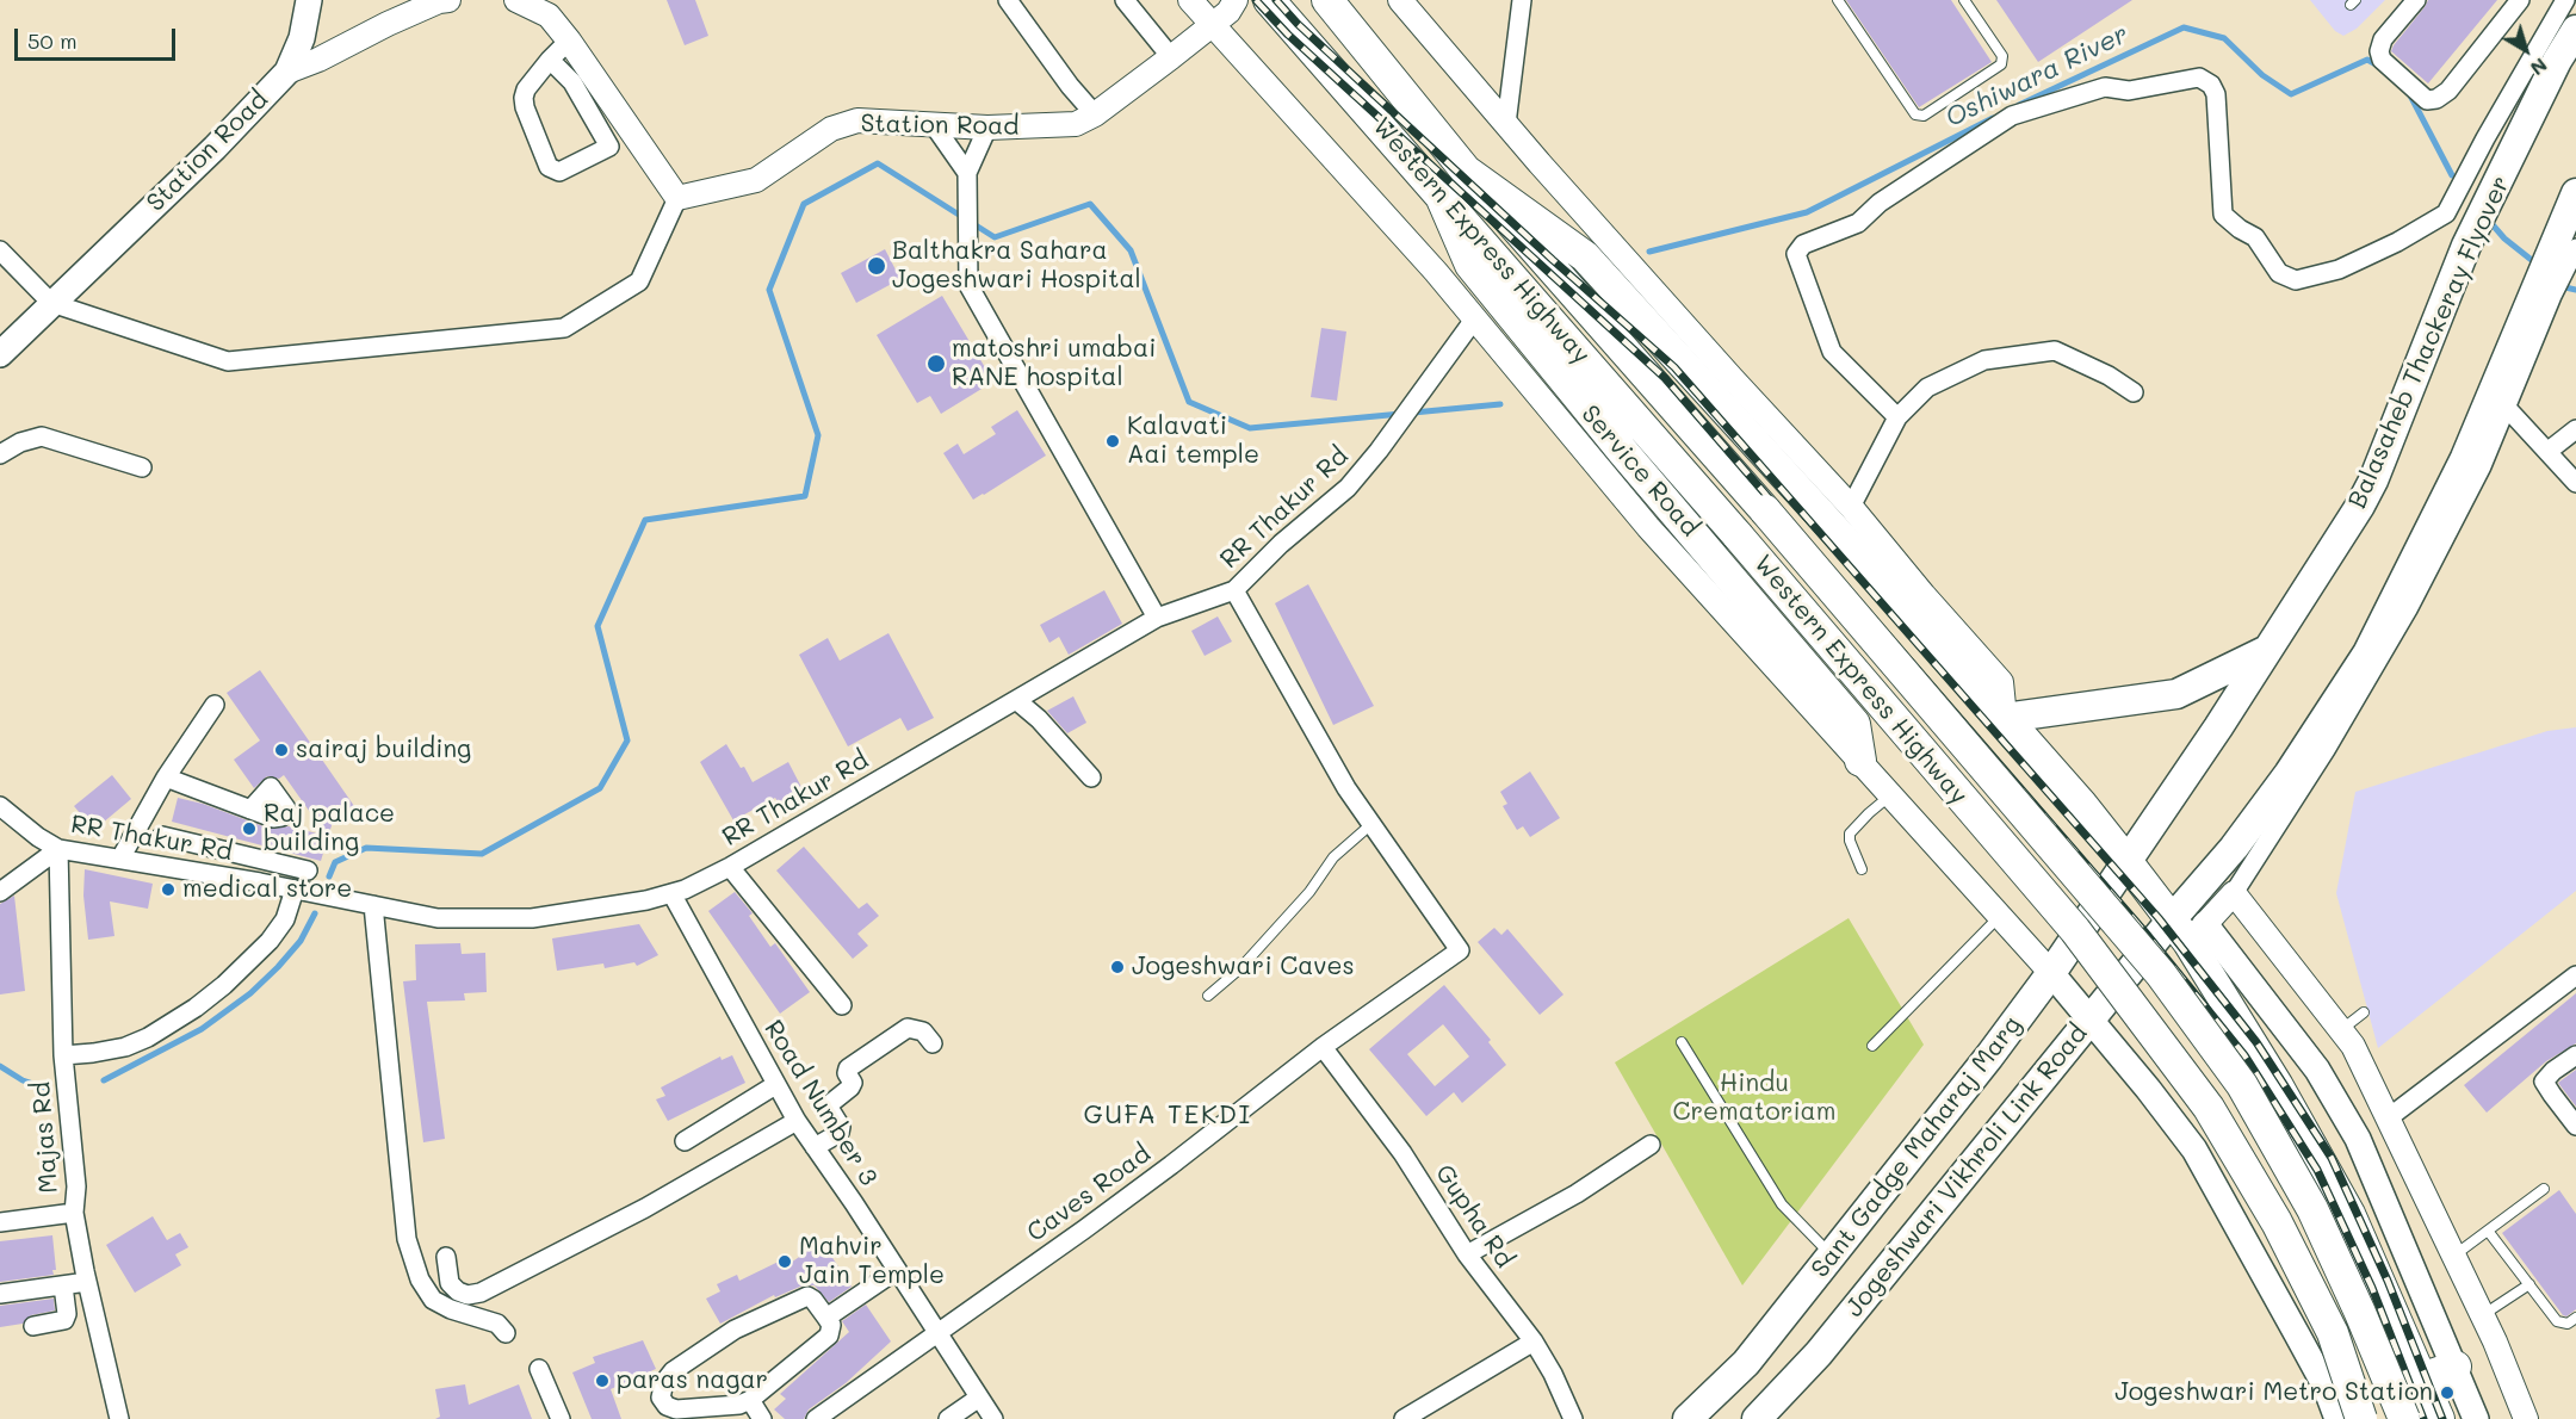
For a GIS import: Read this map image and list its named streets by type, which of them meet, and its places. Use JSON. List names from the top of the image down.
{
  "streets": {
    "highway": ["Western Express Highway"],
    "main road": [
      "Station Road",
      "Balasaheb Thackeray Flyover",
      "Sant Gadge Maharaj Marg",
      "Jogeshwari Vikhroli Link Road"
    ],
    "street": [
      "Service Road",
      "RR Thakur Rd",
      "Road Number 3",
      "Majas Rd",
      "Caves Road",
      "Gupha Rd"
    ]
  },
  "crossings": [
    ["Station Road", "Service Road"],
    ["Balasaheb Thackeray Flyover", "Sant Gadge Maharaj Marg"],
    ["Service Road", "RR Thakur Rd"],
    ["Service Road", "Sant Gadge Maharaj Marg"],
    ["RR Thakur Rd", "Road Number 3"],
    ["RR Thakur Rd", "Majas Rd"],
    ["RR Thakur Rd", "Caves Road"],
    ["Road Number 3", "Caves Road"],
    ["Caves Road", "Gupha Rd"]
  ],
  "districts": ["GUFA TEKDI"],
  "water": ["Oshiwara River"],
  "parks": ["Hindu Crematoriam"],
  "places": [
    "Balthakra Sahara Jogeshwari Hospital",
    "matoshri umabai RANE hospital",
    "Kalavati Aai temple",
    "sairaj building",
    "Raj palace building",
    "medical store",
    "Jogeshwari Caves",
    "Mahvir Jain Temple",
    "paras nagar",
    "Jogeshwari Metro Station"
  ],
  "scale_bar": "50 m",
  "north": "bottom right"
}
